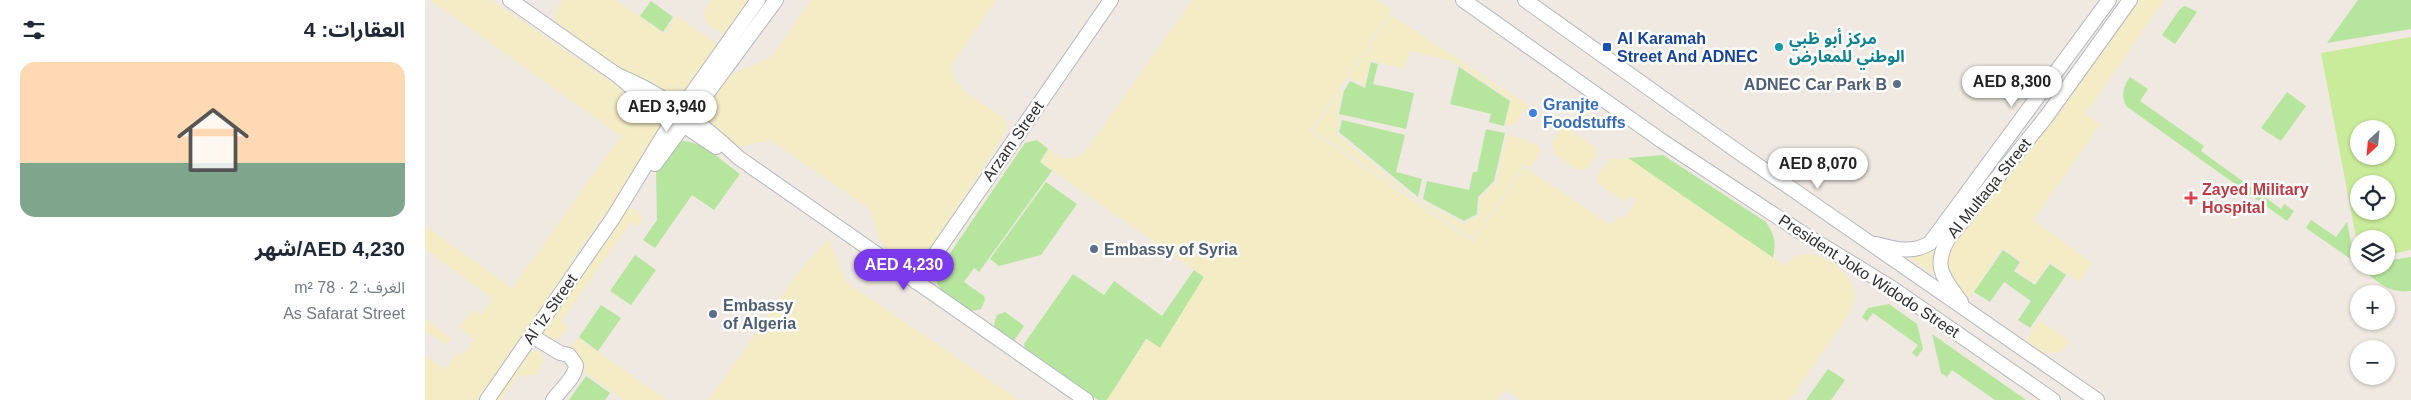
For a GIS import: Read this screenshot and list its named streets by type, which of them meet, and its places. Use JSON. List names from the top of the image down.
{
  "streets": {
    "street": [
      "Arzam Street",
      "Al Multaqa Street",
      "President Joko Widodo Street",
      "Al 'Iz Street"
    ]
  },
  "crossings": [
    ["Al Multaqa Street", "President Joko Widodo Street"]
  ],
  "places": {
    "transit": ["Al Karamah Street And ADNEC"],
    "other": [
      "مركز أبو ظبي الوطني للمعارض",
      "ADNEC Car Park B",
      "Granjte Foodstuffs",
      "Embassy of Syria",
      "Embassy of Algeria"
    ],
    "health": ["Zayed Military Hospital"]
  },
  "north": "bottom left",
  "page": {
    "heading": "العقارات: 4",
    "list": [
      {
        "name": "AED 4,230/شهر",
        "note": "الغرف: 2 · 78 m² · As Safarat Street"
      }
    ],
    "price": [
      "AED 8,300",
      "AED 3,940",
      "AED 8,070",
      "AED 4,230"
    ],
    "map_buttons": ["+", "−"]
  }
}
